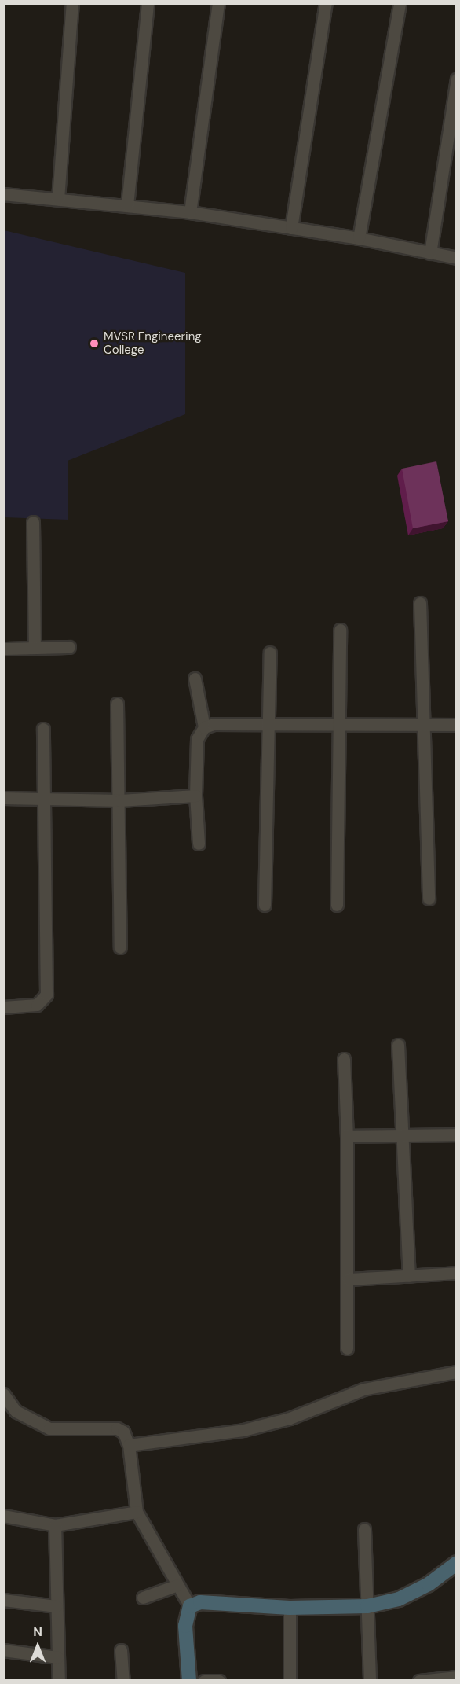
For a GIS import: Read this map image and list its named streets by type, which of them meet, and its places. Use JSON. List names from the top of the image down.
{
  "places": ["MVSR Engineering College"],
  "north": "top"
}
